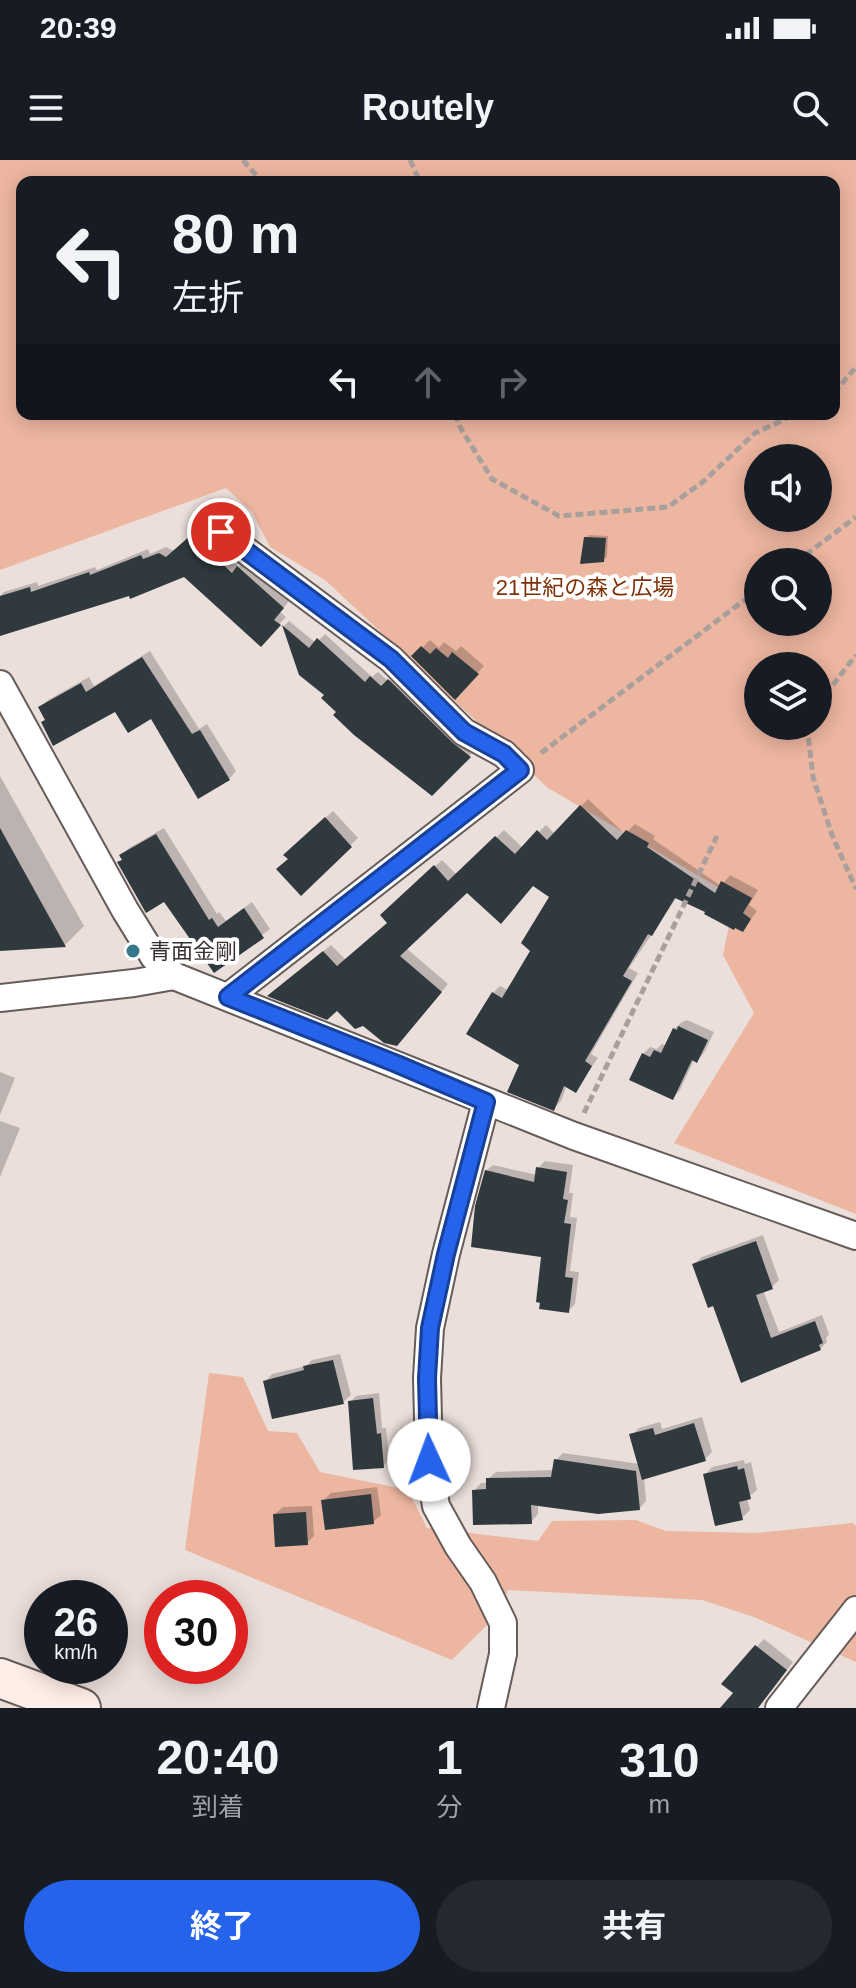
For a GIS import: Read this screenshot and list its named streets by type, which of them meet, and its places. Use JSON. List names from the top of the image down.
{
  "parks": ["21世紀の森と広場"],
  "places": ["青面金剛"],
  "page": {
    "status": "20:39",
    "header": "Routely",
    "turn": ["80 m", "左折"],
    "speed": "26 km/h",
    "limit": "30",
    "eta": [
      "20:40",
      "到着",
      "1",
      "分",
      "310",
      "m"
    ],
    "buttons": ["終了", "共有"]
  }
}
